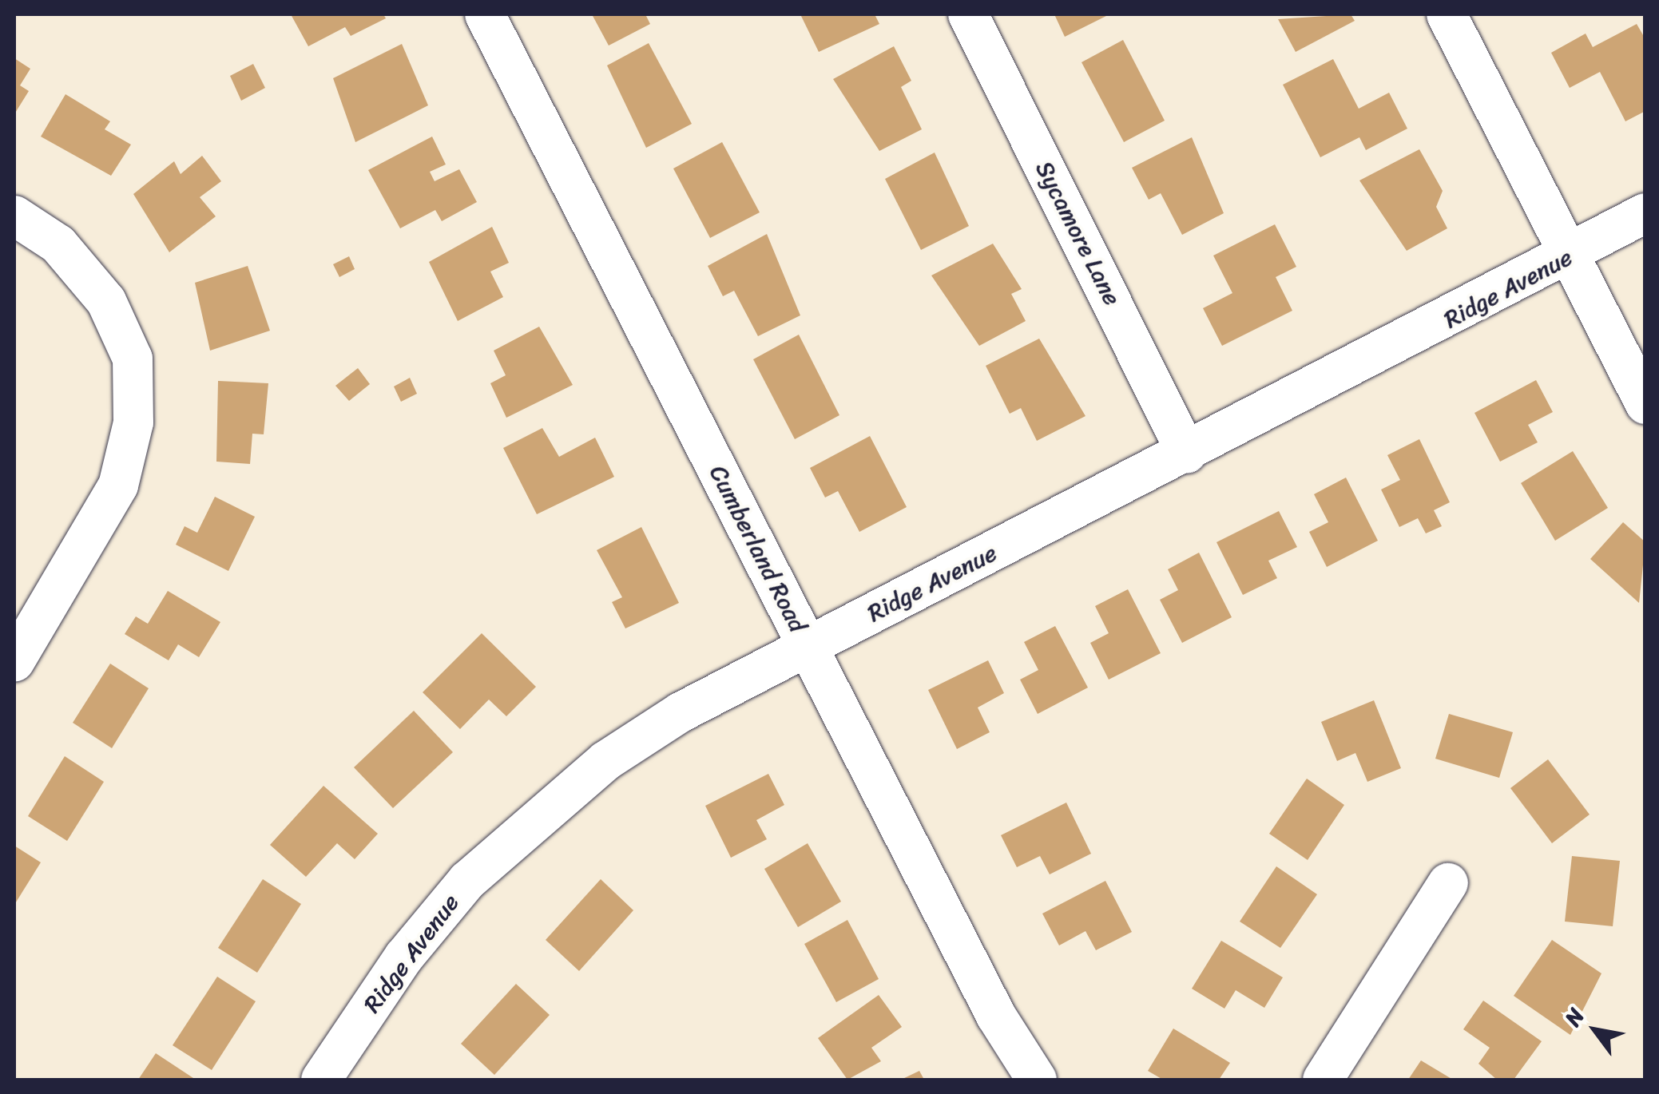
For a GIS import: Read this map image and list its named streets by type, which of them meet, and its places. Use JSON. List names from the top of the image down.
{
  "streets": {
    "street": ["Sycamore Lane", "Ridge Avenue", "Cumberland Road"]
  },
  "crossings": [
    ["Sycamore Lane", "Ridge Avenue"],
    ["Ridge Avenue", "Cumberland Road"]
  ],
  "north": "top left"
}
